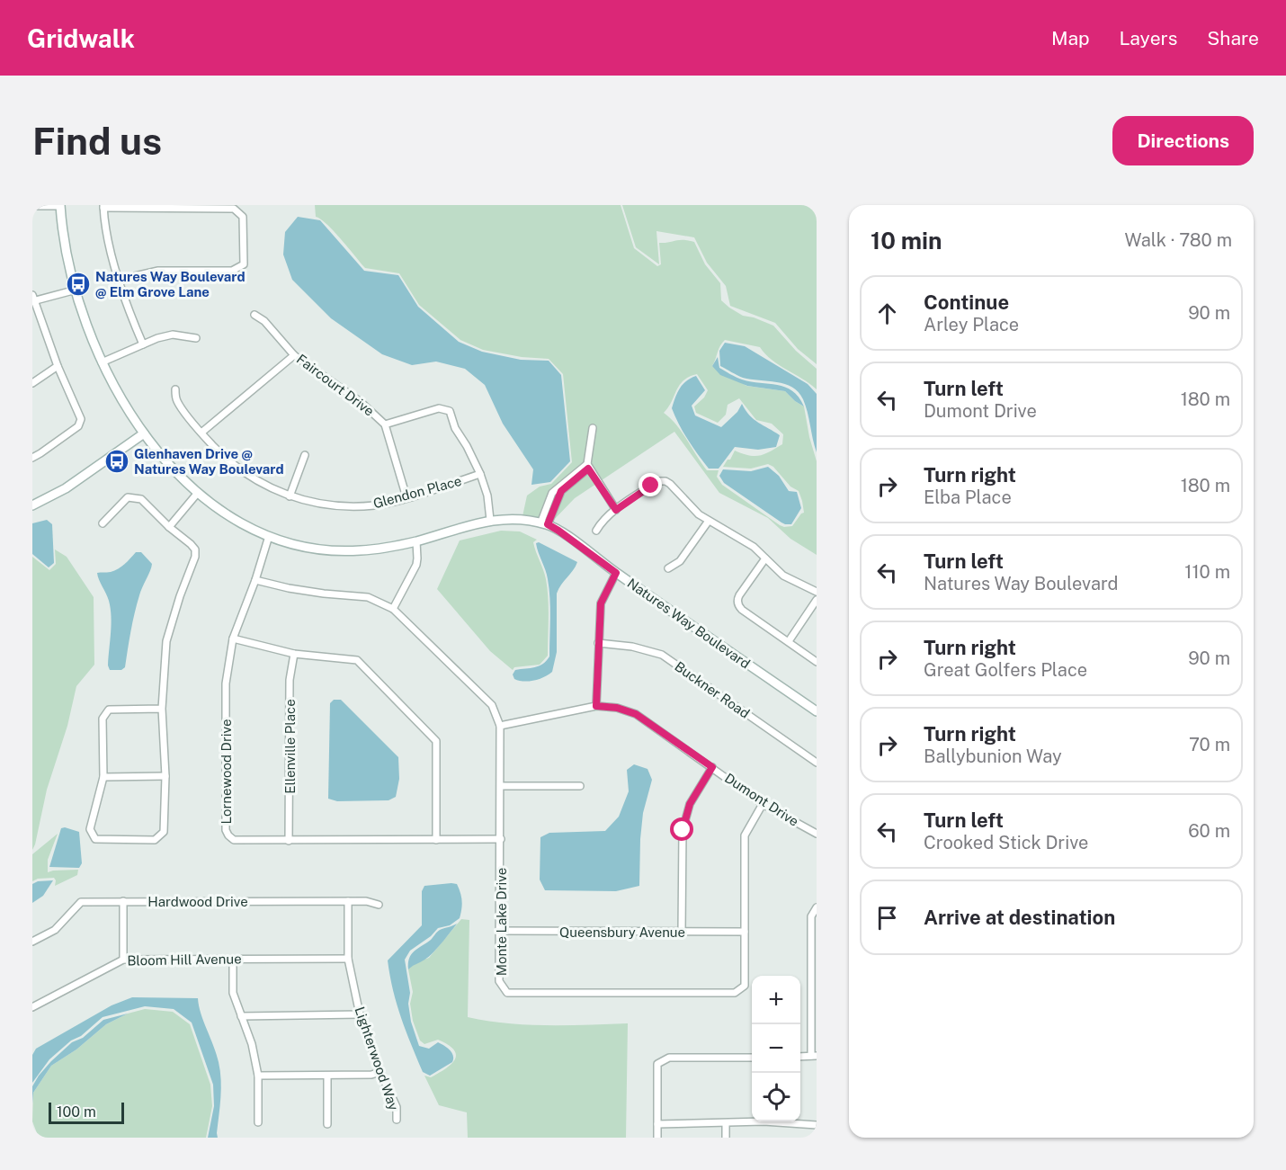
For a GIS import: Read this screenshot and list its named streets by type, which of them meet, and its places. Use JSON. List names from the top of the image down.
{
  "streets": {
    "street": [
      "Faircourt Drive",
      "Glendon Place",
      "Natures Way Boulevard",
      "Buckner Road",
      "Ellenville Place",
      "Lornewood Drive",
      "Dumont Drive",
      "Hardwood Drive",
      "Monte Lake Drive",
      "Queensbury Avenue",
      "Bloom Hill Avenue",
      "Lighterwood Way"
    ]
  },
  "crossings": [
    ["Faircourt Drive", "Glendon Place"],
    ["Natures Way Boulevard", "Lornewood Drive"],
    ["Ellenville Place", "Lornewood Drive"],
    ["Lornewood Drive", "Monte Lake Drive"],
    ["Dumont Drive", "Monte Lake Drive"],
    ["Hardwood Drive", "Lighterwood Way"],
    ["Monte Lake Drive", "Queensbury Avenue"],
    ["Bloom Hill Avenue", "Lighterwood Way"]
  ],
  "places": {
    "bus stop": ["Natures Way Boulevard @ Elm Grove Lane", "Glenhaven Drive @ Natures Way Boulevard"]
  },
  "scale_bar": "100 m",
  "page": {
    "header": "Gridwalk",
    "nav": ["Map", "Layers", "Share"],
    "buttons": "Directions",
    "title": "Find us",
    "heading": ["10 min", "Walk · 780 m"],
    "list": [
      ["Continue", "Arley Place", "90 m"],
      ["Turn left", "Dumont Drive", "180 m"],
      ["Turn right", "Elba Place", "180 m"],
      ["Turn left", "Natures Way Boulevard", "110 m"],
      ["Turn right", "Great Golfers Place", "90 m"],
      ["Turn right", "Ballybunion Way", "70 m"],
      ["Turn left", "Crooked Stick Drive", "60 m"],
      "Arrive at destination"
    ],
    "map_buttons": ["+", "−"],
    "scale": "100 m"
  }
}
